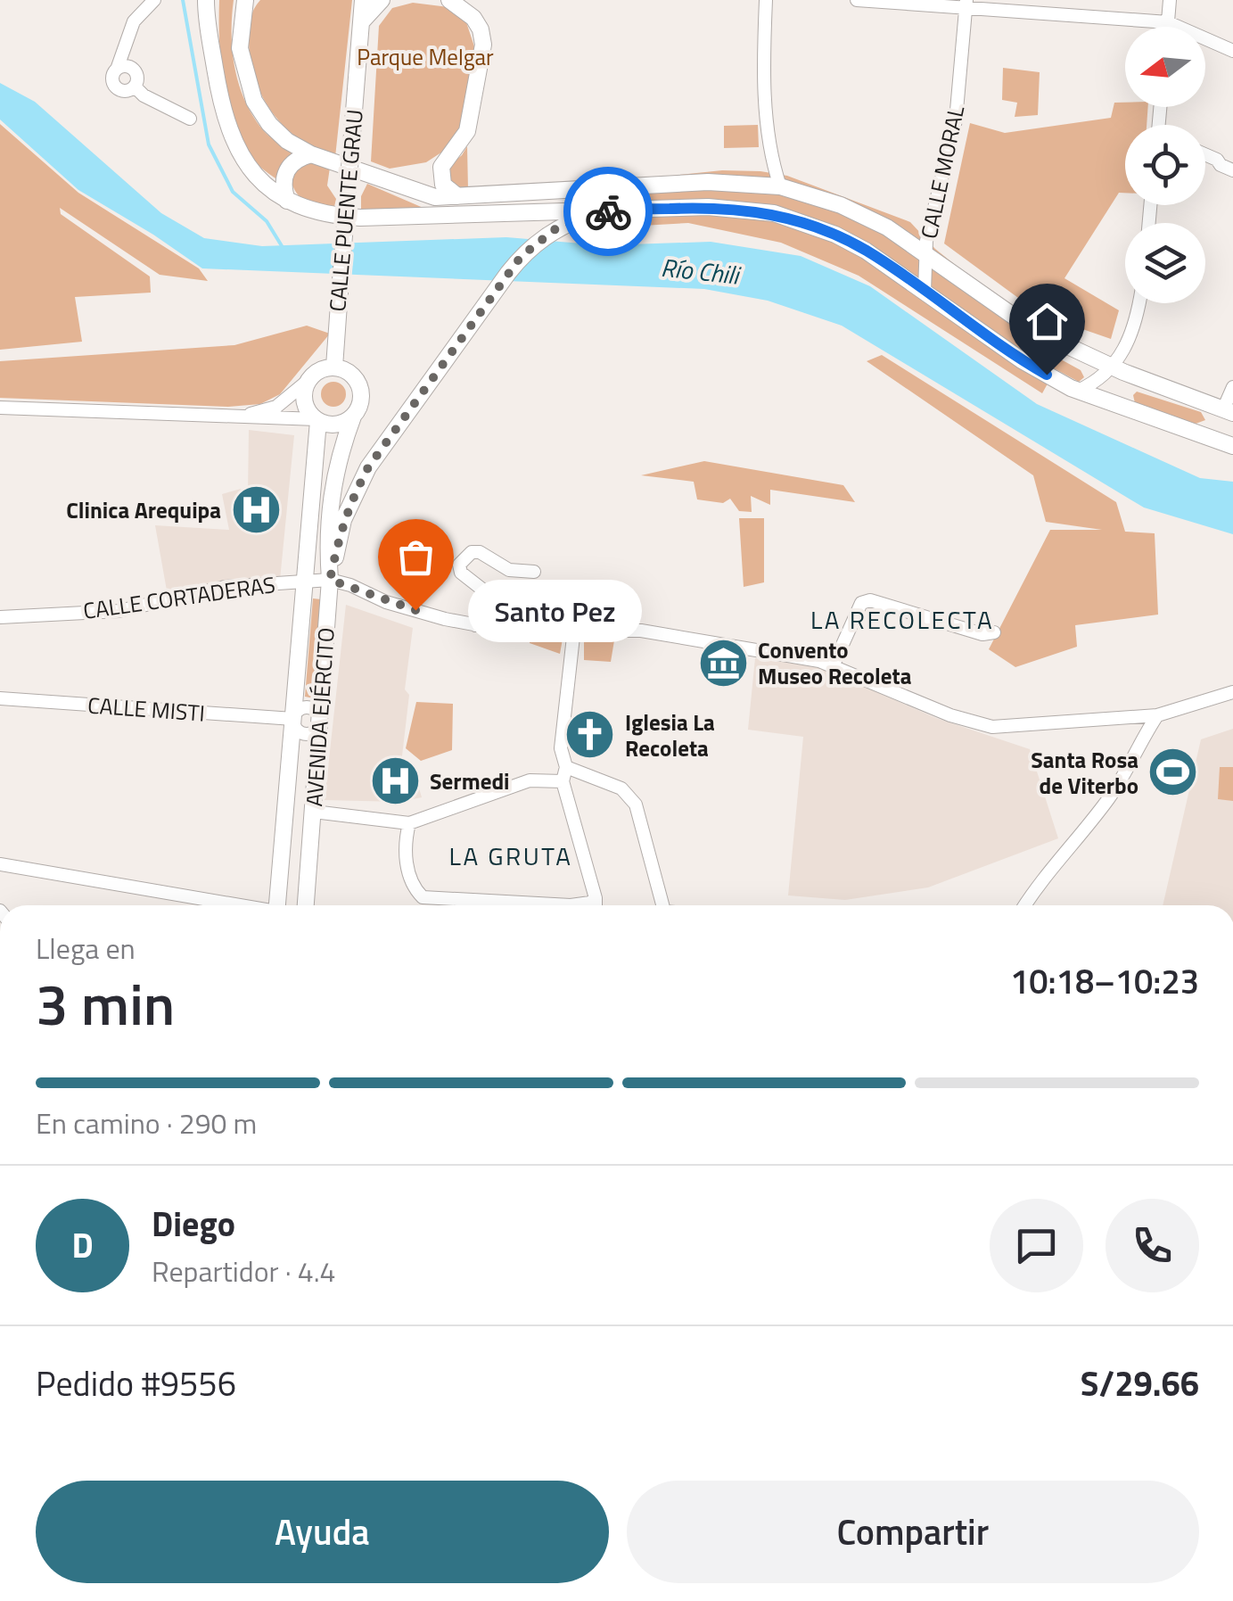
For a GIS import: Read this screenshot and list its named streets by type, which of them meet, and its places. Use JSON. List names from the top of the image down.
{
  "streets": {
    "main road": ["CALLE PUENTE GRAU", "AVENIDA EJÉRCITO"],
    "street": ["CALLE MORAL", "CALLE CORTADERAS", "CALLE MISTI"]
  },
  "crossings": [
    ["CALLE PUENTE GRAU", "AVENIDA EJÉRCITO"],
    ["CALLE CORTADERAS", "AVENIDA EJÉRCITO"],
    ["CALLE MISTI", "AVENIDA EJÉRCITO"]
  ],
  "districts": ["LA RECOLECTA", "LA GRUTA"],
  "water": ["Río Chili"],
  "parks": ["Parque Melgar"],
  "places": {
    "hospital": ["Clinica Arequipa", "Sermedi"],
    "other": ["Santo Pez"],
    "museum": ["Convento Museo Recoleta"],
    "church": ["Iglesia La Recoleta"],
    "sports": ["Santa Rosa de Viterbo"]
  },
  "north": "left",
  "page": {
    "bubble": "Santo Pez",
    "heading": ["3 min", "Llega en", "10:18–10:23"],
    "panel": [
      "Diego",
      "Repartidor · 4.4",
      "Pedido #9556",
      "S/29.66"
    ],
    "bar": "En camino · 290 m",
    "round": "D",
    "buttons": ["Ayuda", "Compartir"]
  }
}
